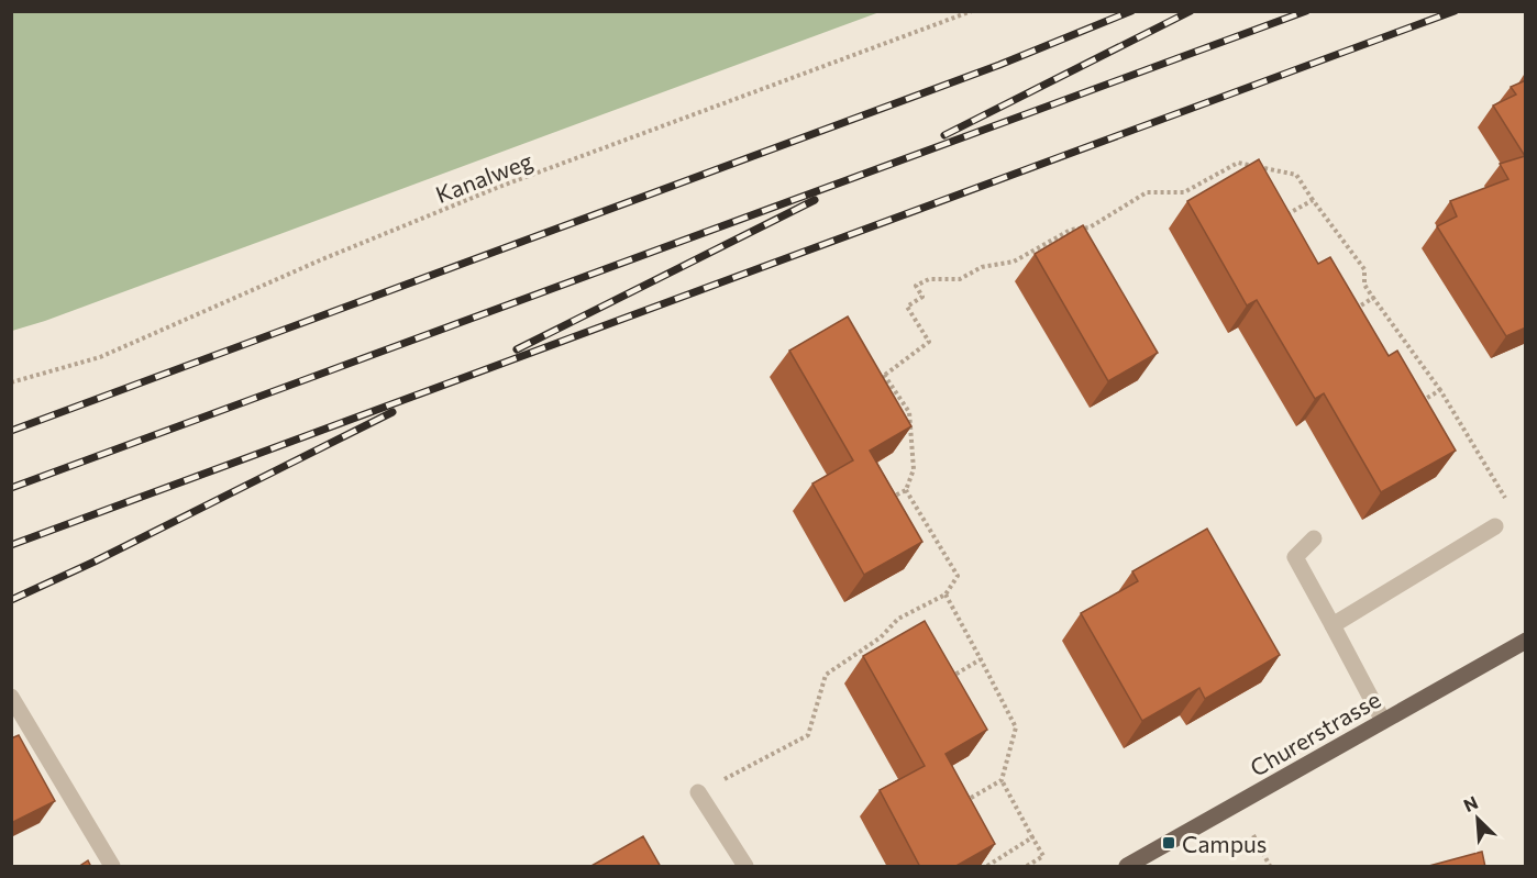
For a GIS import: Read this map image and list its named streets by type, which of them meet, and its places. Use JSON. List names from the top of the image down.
{
  "streets": {
    "main road": ["Churerstrasse"],
    "path": ["Kanalweg"]
  },
  "places": {
    "transit": ["Campus"]
  },
  "north": "top left"
}
